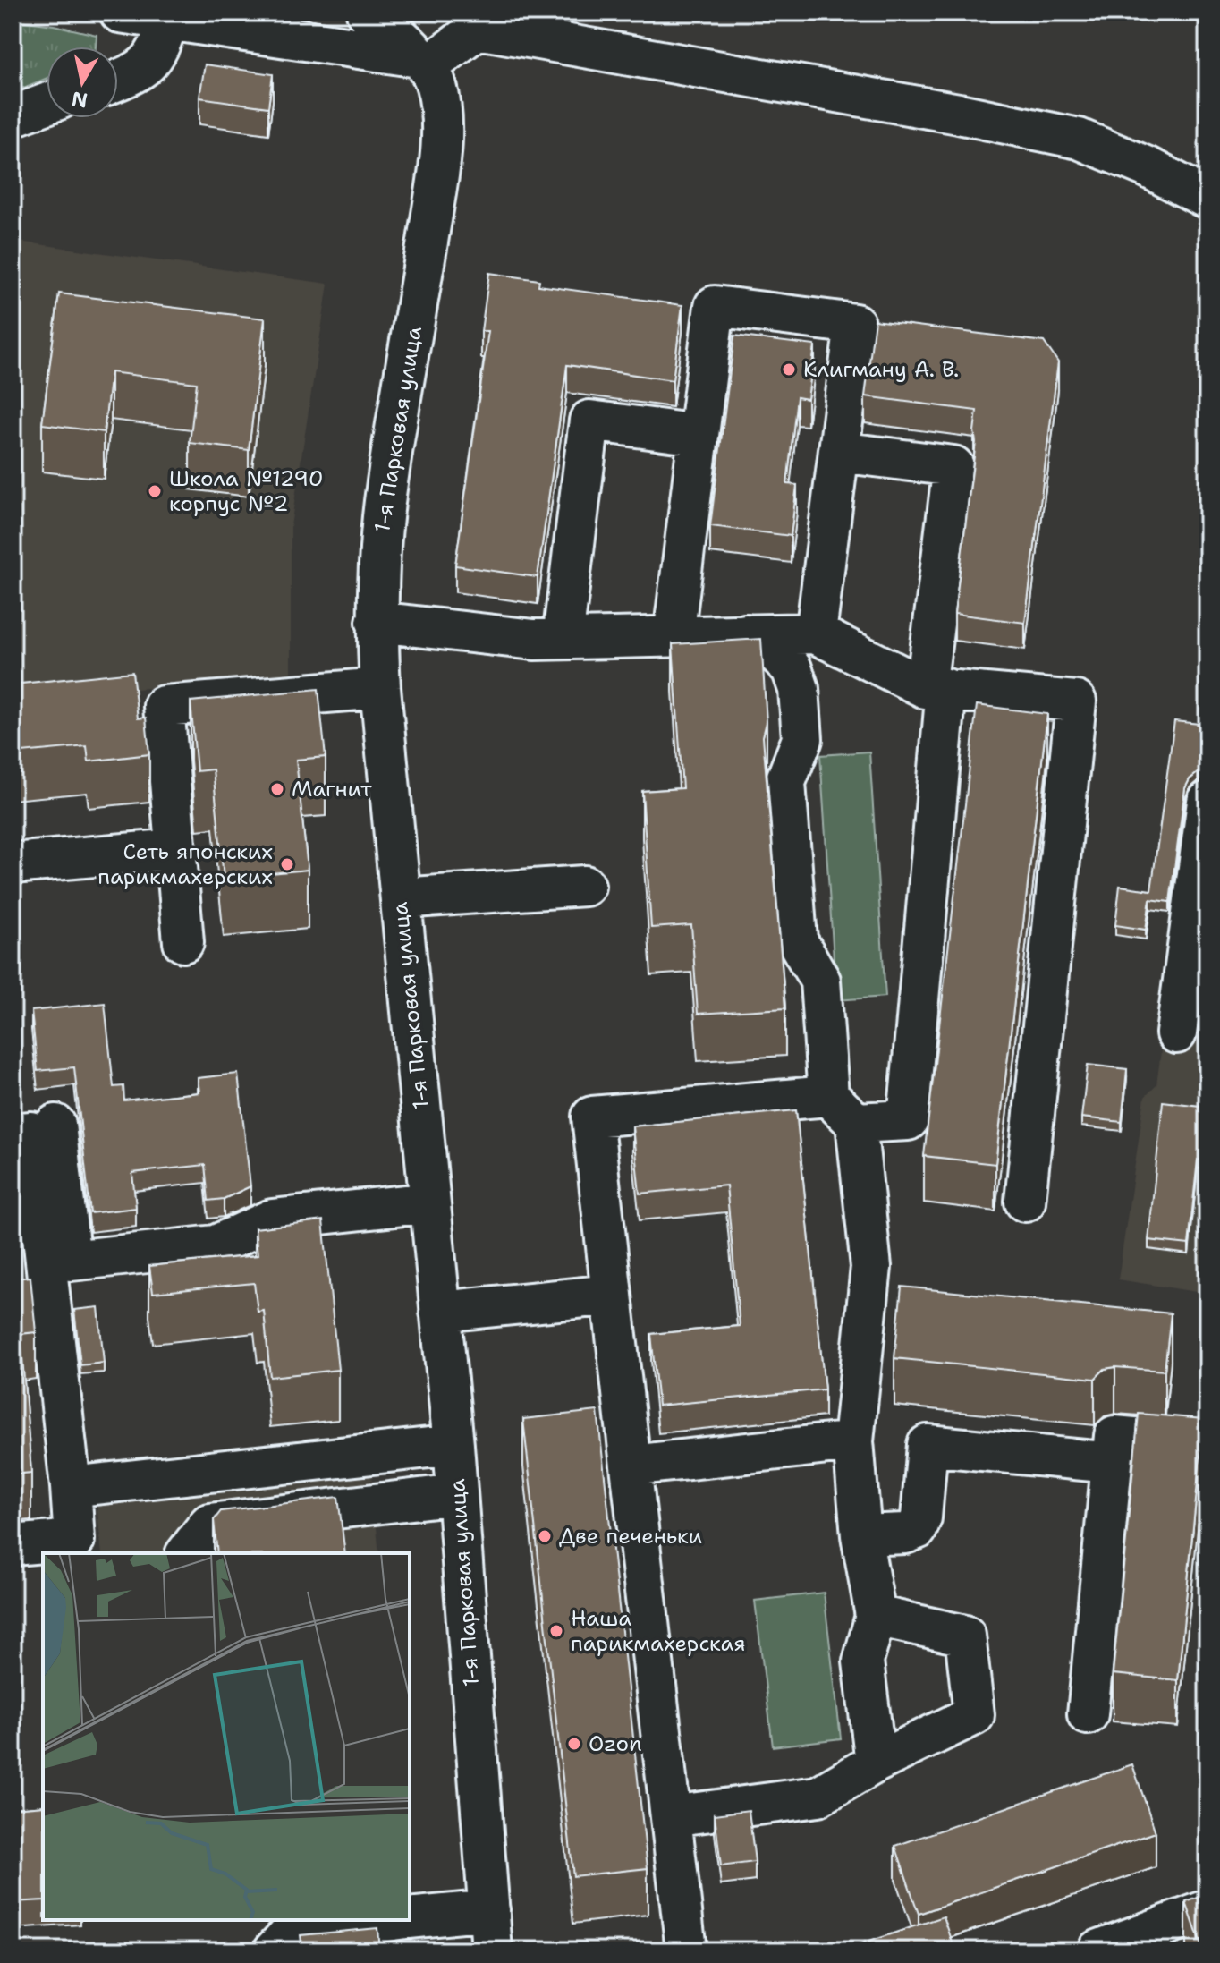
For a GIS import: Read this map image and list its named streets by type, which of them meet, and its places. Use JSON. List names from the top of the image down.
{
  "streets": {
    "street": ["1-я Парковая улица"]
  },
  "places": [
    "Клигману А. В.",
    "Школа №1290 корпус №2",
    "Магнит",
    "Сеть японских парикмахерских",
    "Две печеньки",
    "Наша парикмахерская",
    "Ozon"
  ],
  "north": "bottom"
}
